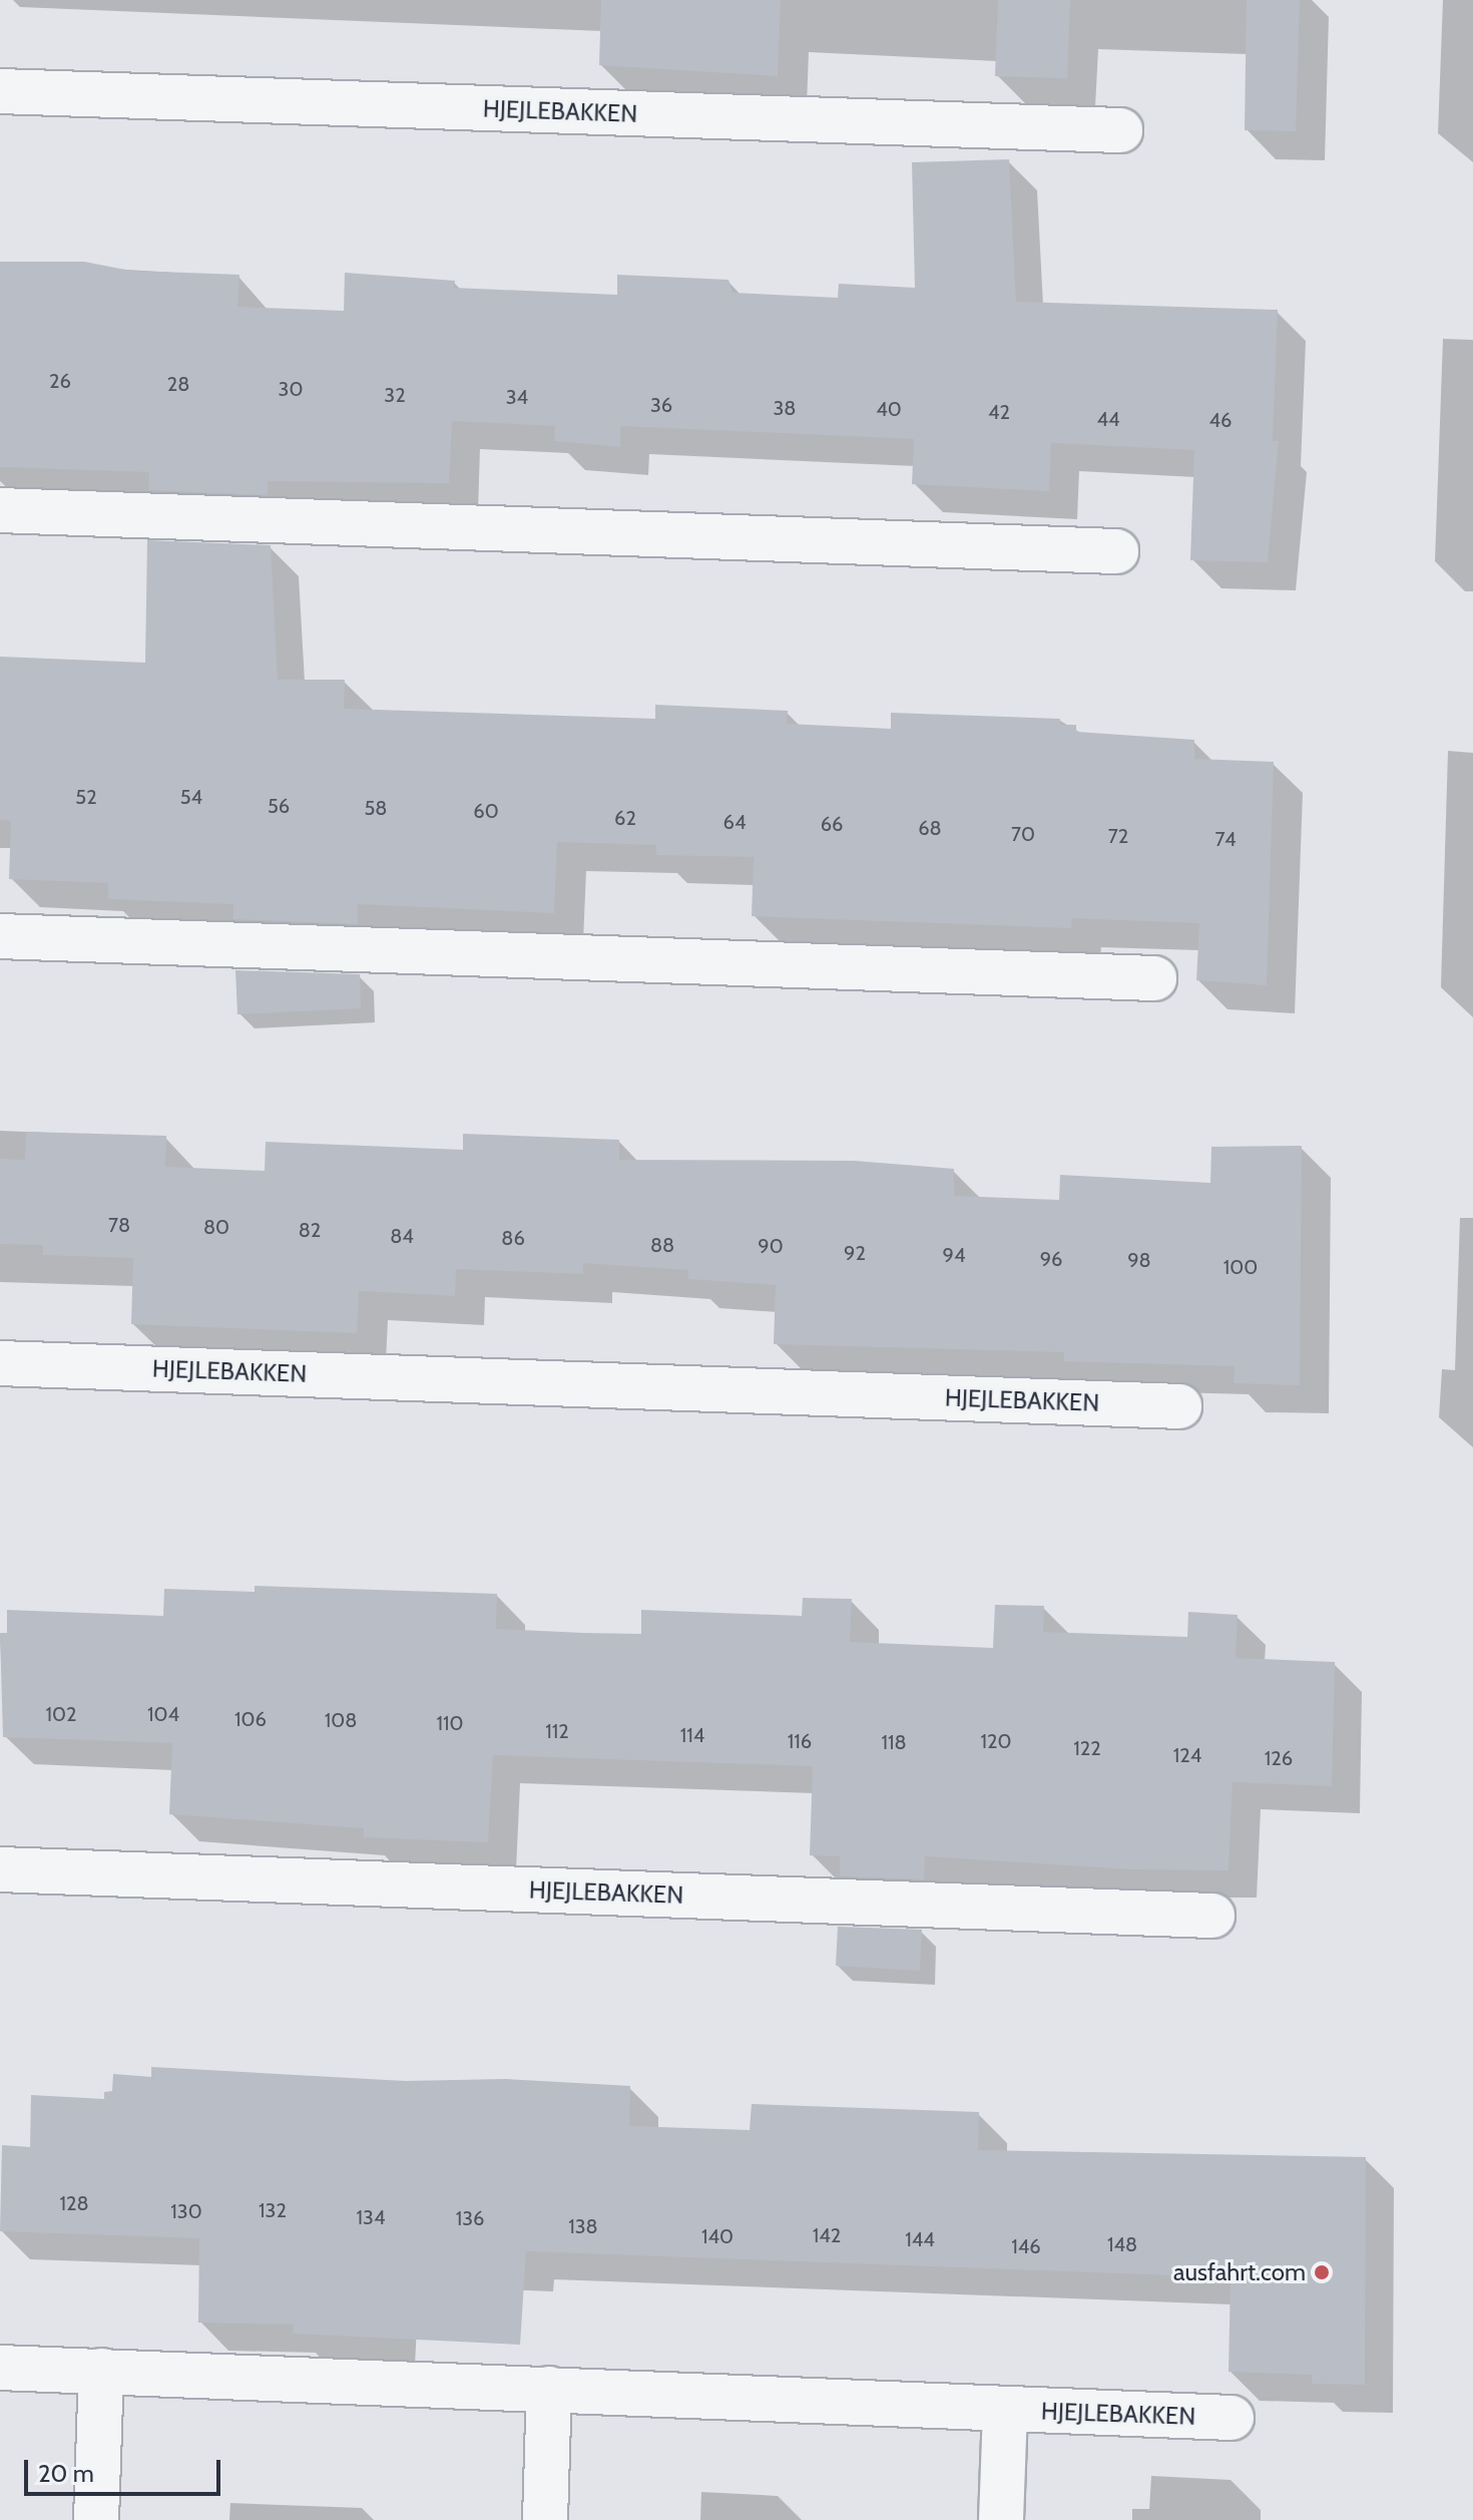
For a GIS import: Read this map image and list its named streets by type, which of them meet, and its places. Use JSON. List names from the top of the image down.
{
  "streets": {
    "street": ["HJEJLEBAKKEN"]
  },
  "places": ["ausfahrt.com"],
  "house_numbers": [
    "26",
    "28",
    "30",
    "32",
    "34",
    "36",
    "38",
    "40",
    "42",
    "44",
    "46",
    "52",
    "54",
    "56",
    "58",
    "60",
    "62",
    "64",
    "66",
    "68",
    "70",
    "72",
    "74",
    "78",
    "80",
    "82",
    "84",
    "86",
    "88",
    "90",
    "92",
    "94",
    "96",
    "98",
    "100",
    "102",
    "104",
    "106",
    "108",
    "110",
    "112",
    "114",
    "116",
    "120",
    "118",
    "122",
    "124",
    "126",
    "128",
    "132",
    "130",
    "134",
    "136",
    "138",
    "142",
    "140",
    "144",
    "148",
    "146"
  ],
  "scale_bar": "20 m"
}
